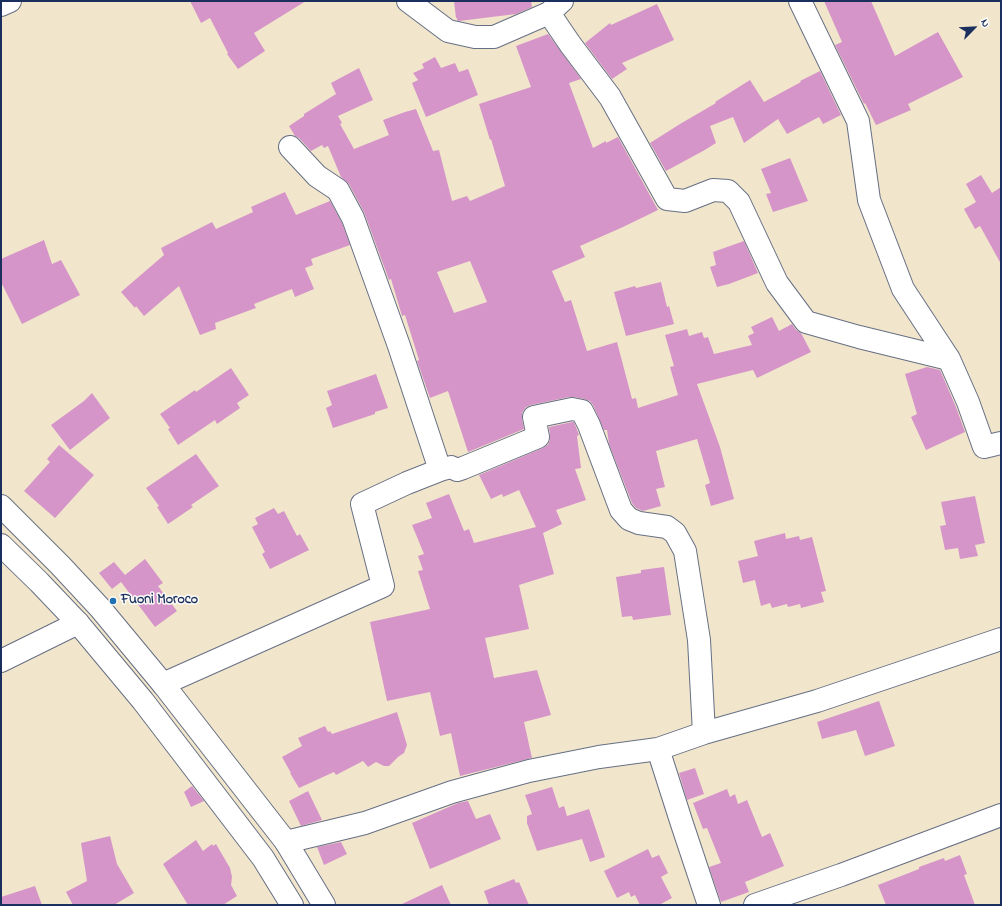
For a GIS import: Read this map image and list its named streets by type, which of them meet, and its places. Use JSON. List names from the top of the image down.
{
  "places": ["Fuoni Moroco"],
  "north": "top right"
}
